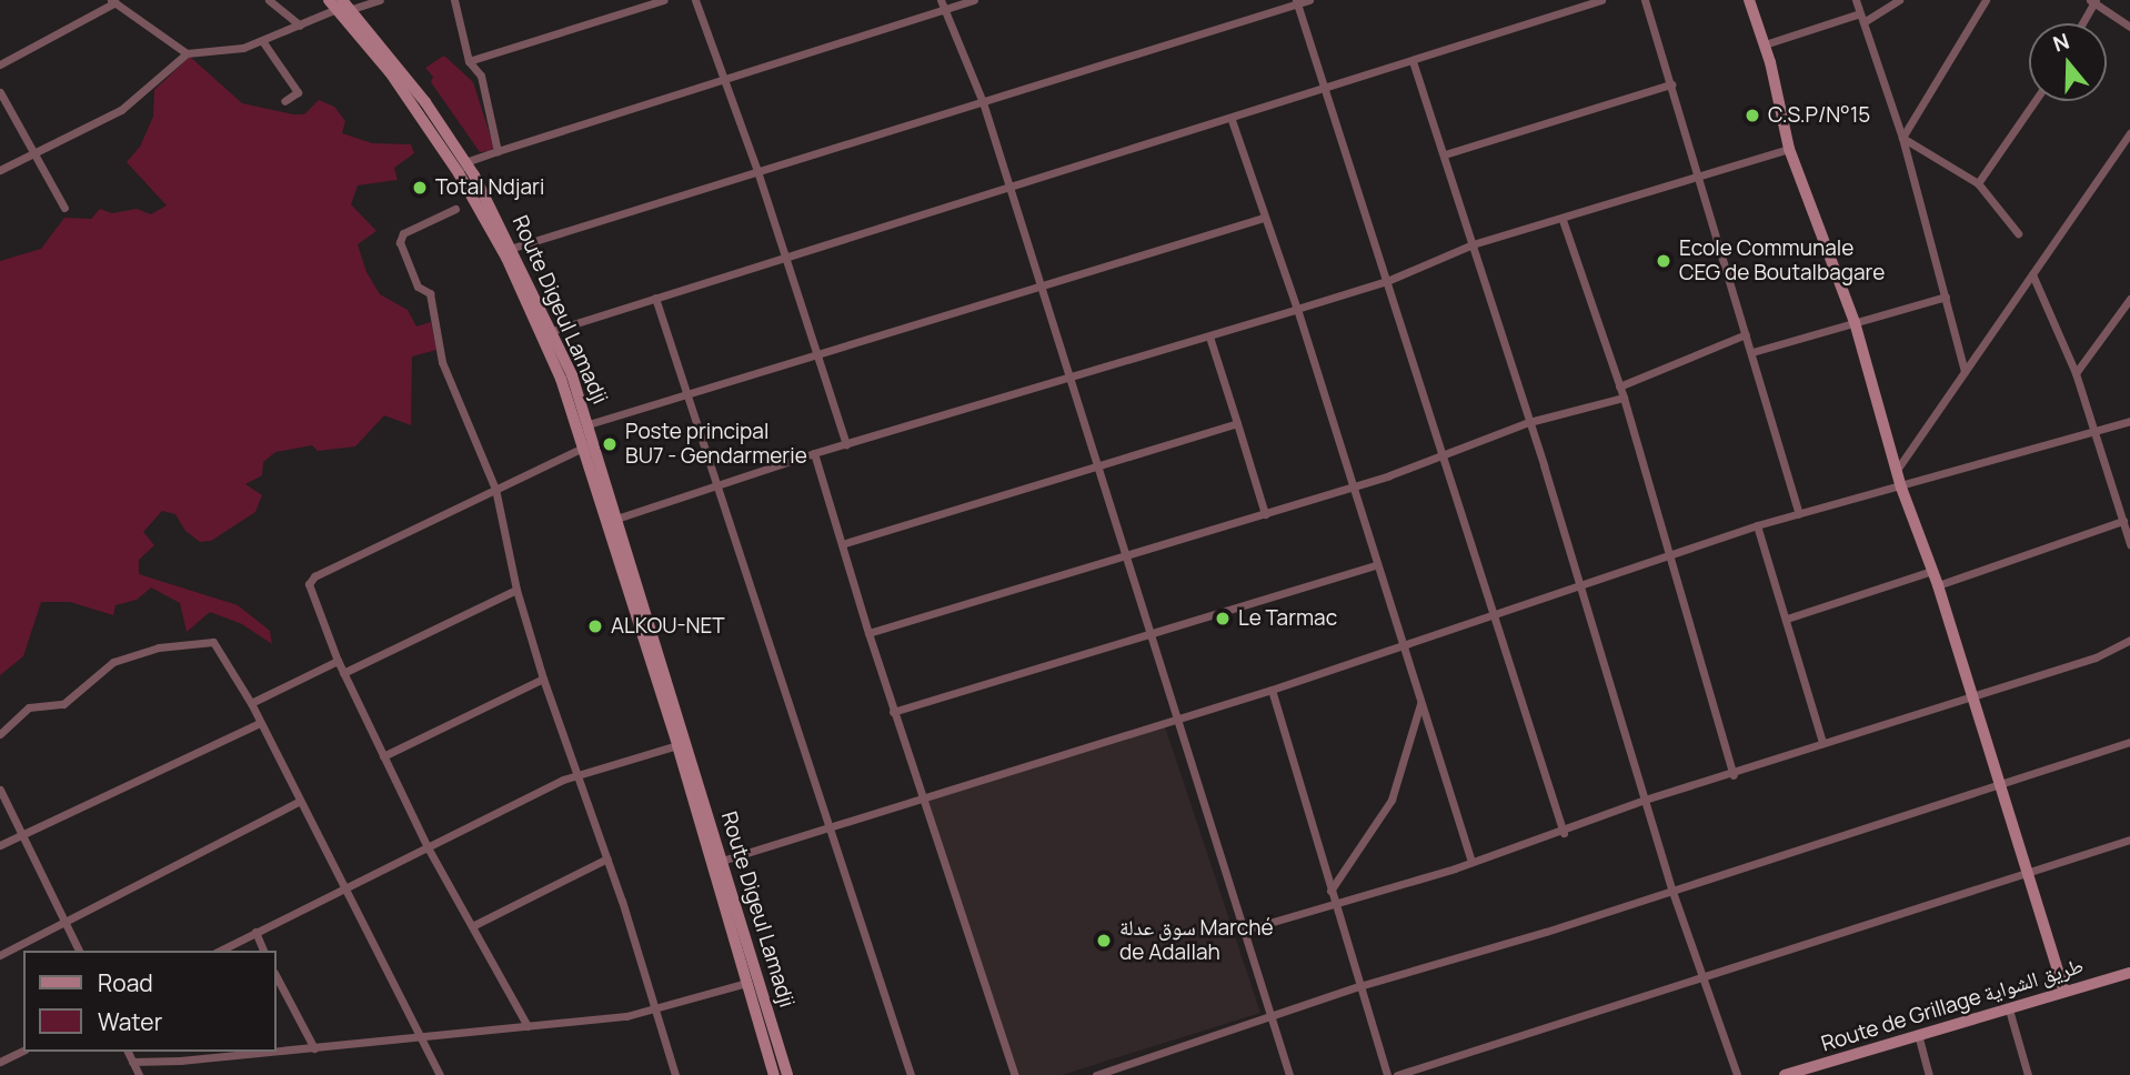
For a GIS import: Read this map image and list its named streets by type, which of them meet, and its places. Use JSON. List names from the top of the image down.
{
  "streets": {
    "main road": ["Route Digeul Lamadji", "Route de Grillage طريق الشواية"]
  },
  "places": [
    "C.S.P/N°15",
    "Total Ndjari",
    "Ecole Communale CEG de Boutalbagare",
    "Poste principal BU7 - Gendarmerie",
    "Le Tarmac",
    "ALKOU-NET",
    "سوق عدلة Marché de Adallah"
  ],
  "legend": ["Road", "Water"],
  "north": "top"
}
